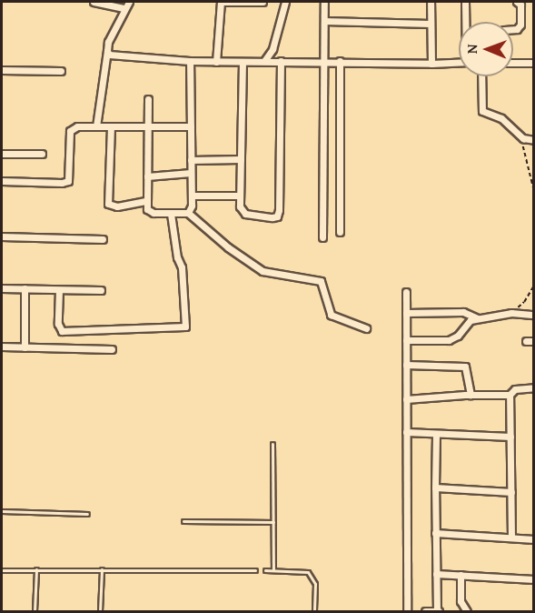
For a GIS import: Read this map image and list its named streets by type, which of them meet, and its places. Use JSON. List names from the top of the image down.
{
  "north": "left"
}
